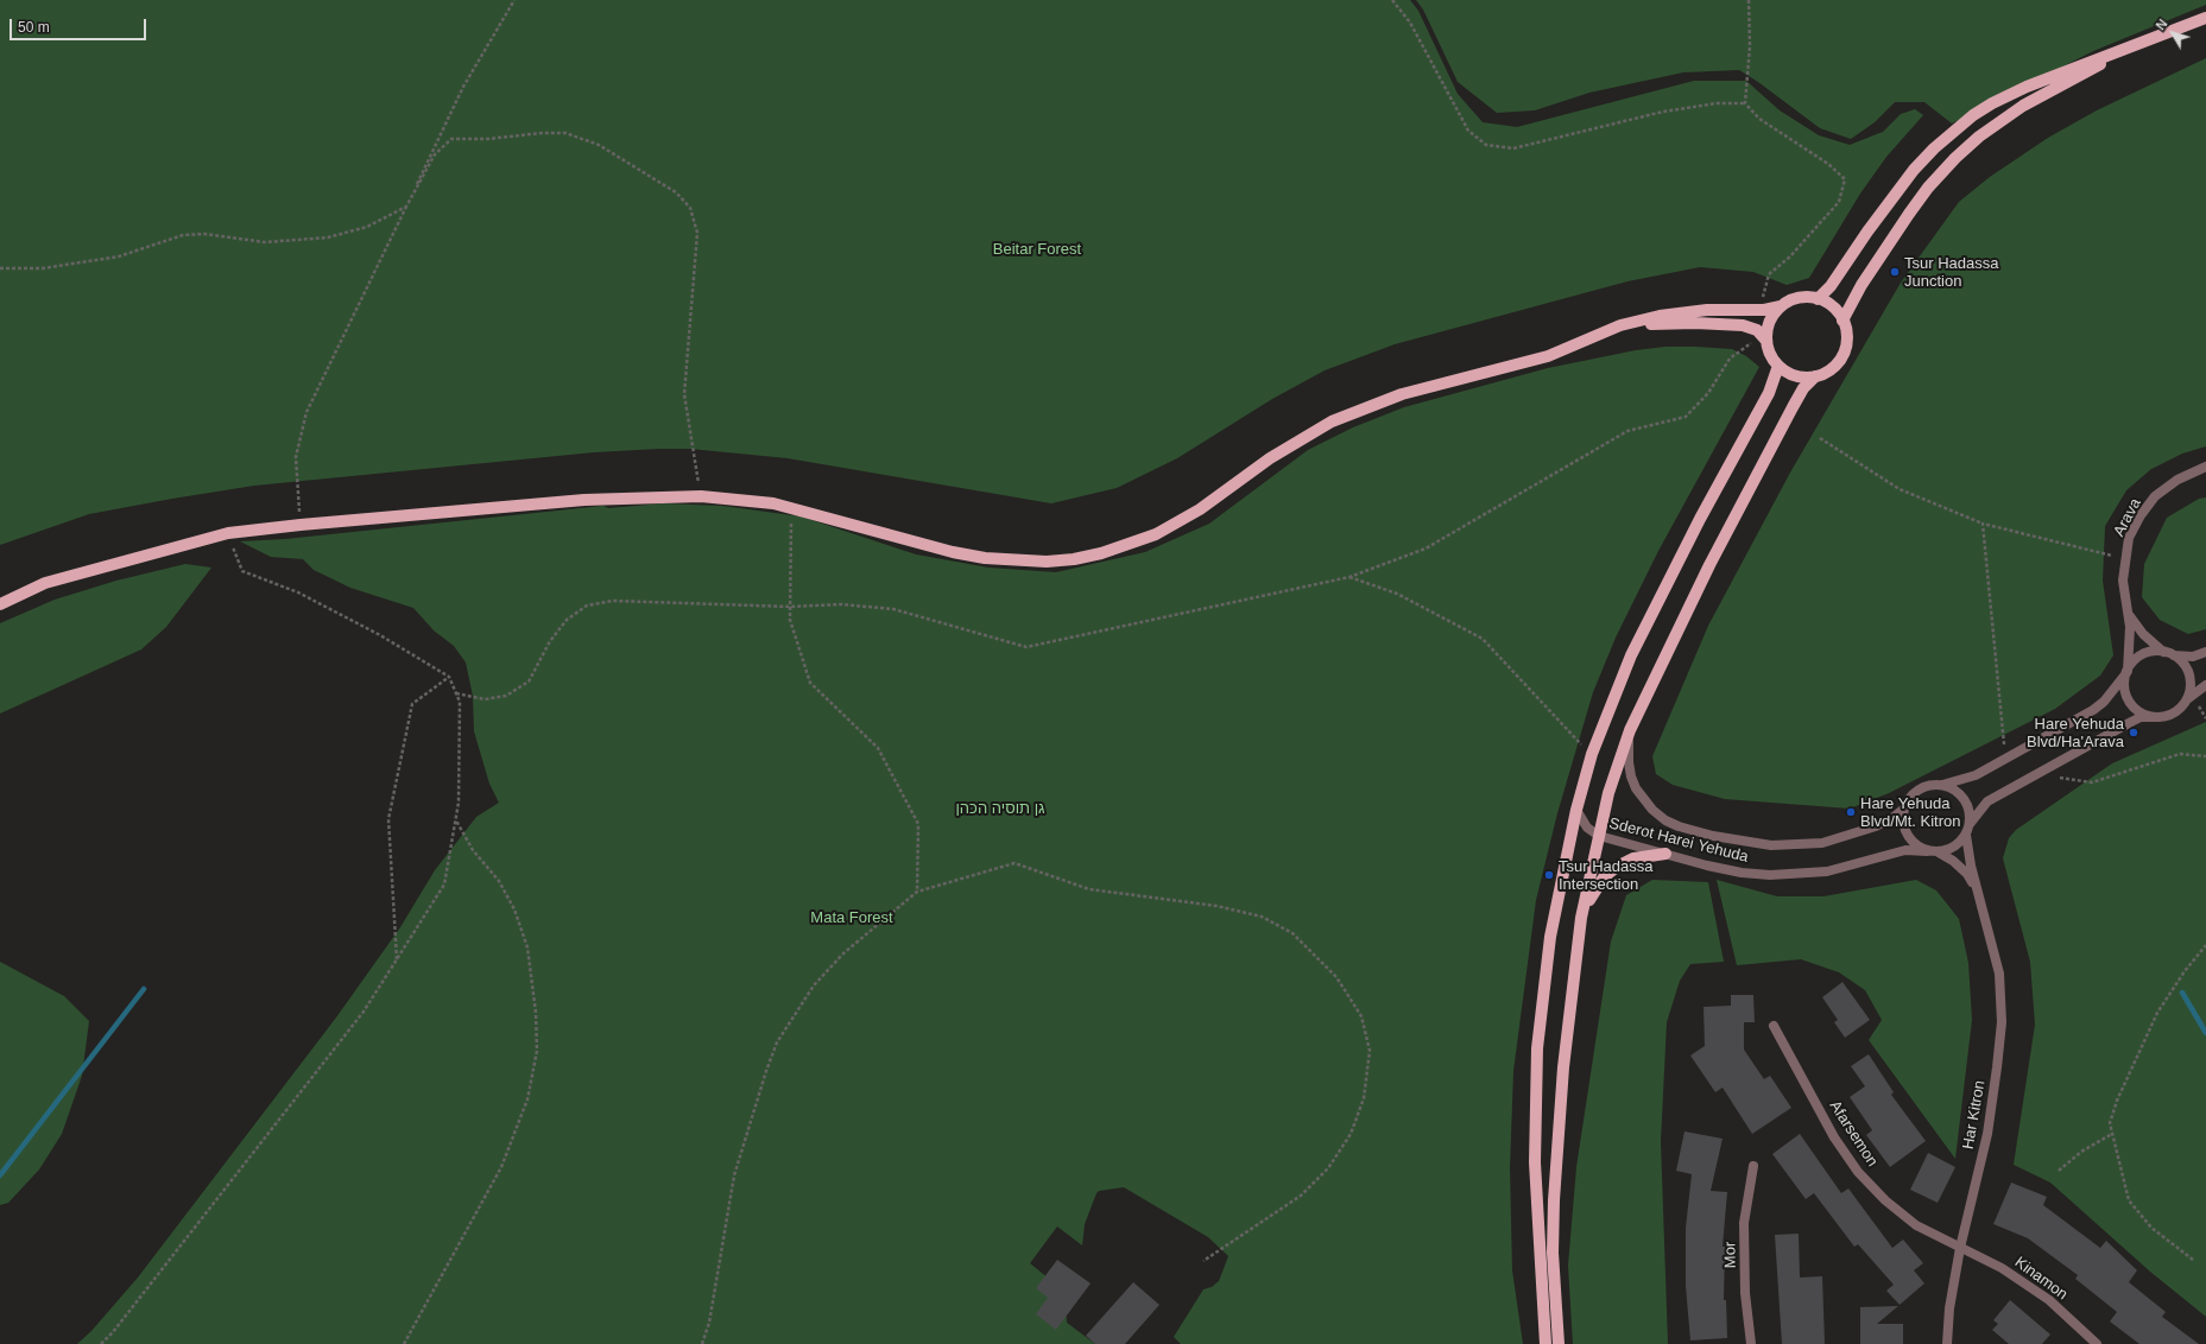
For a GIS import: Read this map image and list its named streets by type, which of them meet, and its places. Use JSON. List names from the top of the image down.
{
  "streets": {
    "street": [
      "Arava",
      "Sderot Harei Yehuda",
      "Har Kitron",
      "Afarsemon",
      "Mor",
      "Kinamon"
    ]
  },
  "crossings": [
    ["Sderot Harei Yehuda", "Har Kitron"],
    ["Har Kitron", "Afarsemon"],
    ["Har Kitron", "Kinamon"],
    ["Afarsemon", "Kinamon"]
  ],
  "parks": ["Beitar Forest", "גן תוסיה הכהן", "Mata Forest"],
  "places": [
    "Tsur Hadassa Junction",
    "Hare Yehuda Blvd/Ha'Arava",
    "Hare Yehuda Blvd/Mt. Kitron",
    "Tsur Hadassa Intersection"
  ],
  "scale_bar": "50 m",
  "north": "top left"
}
